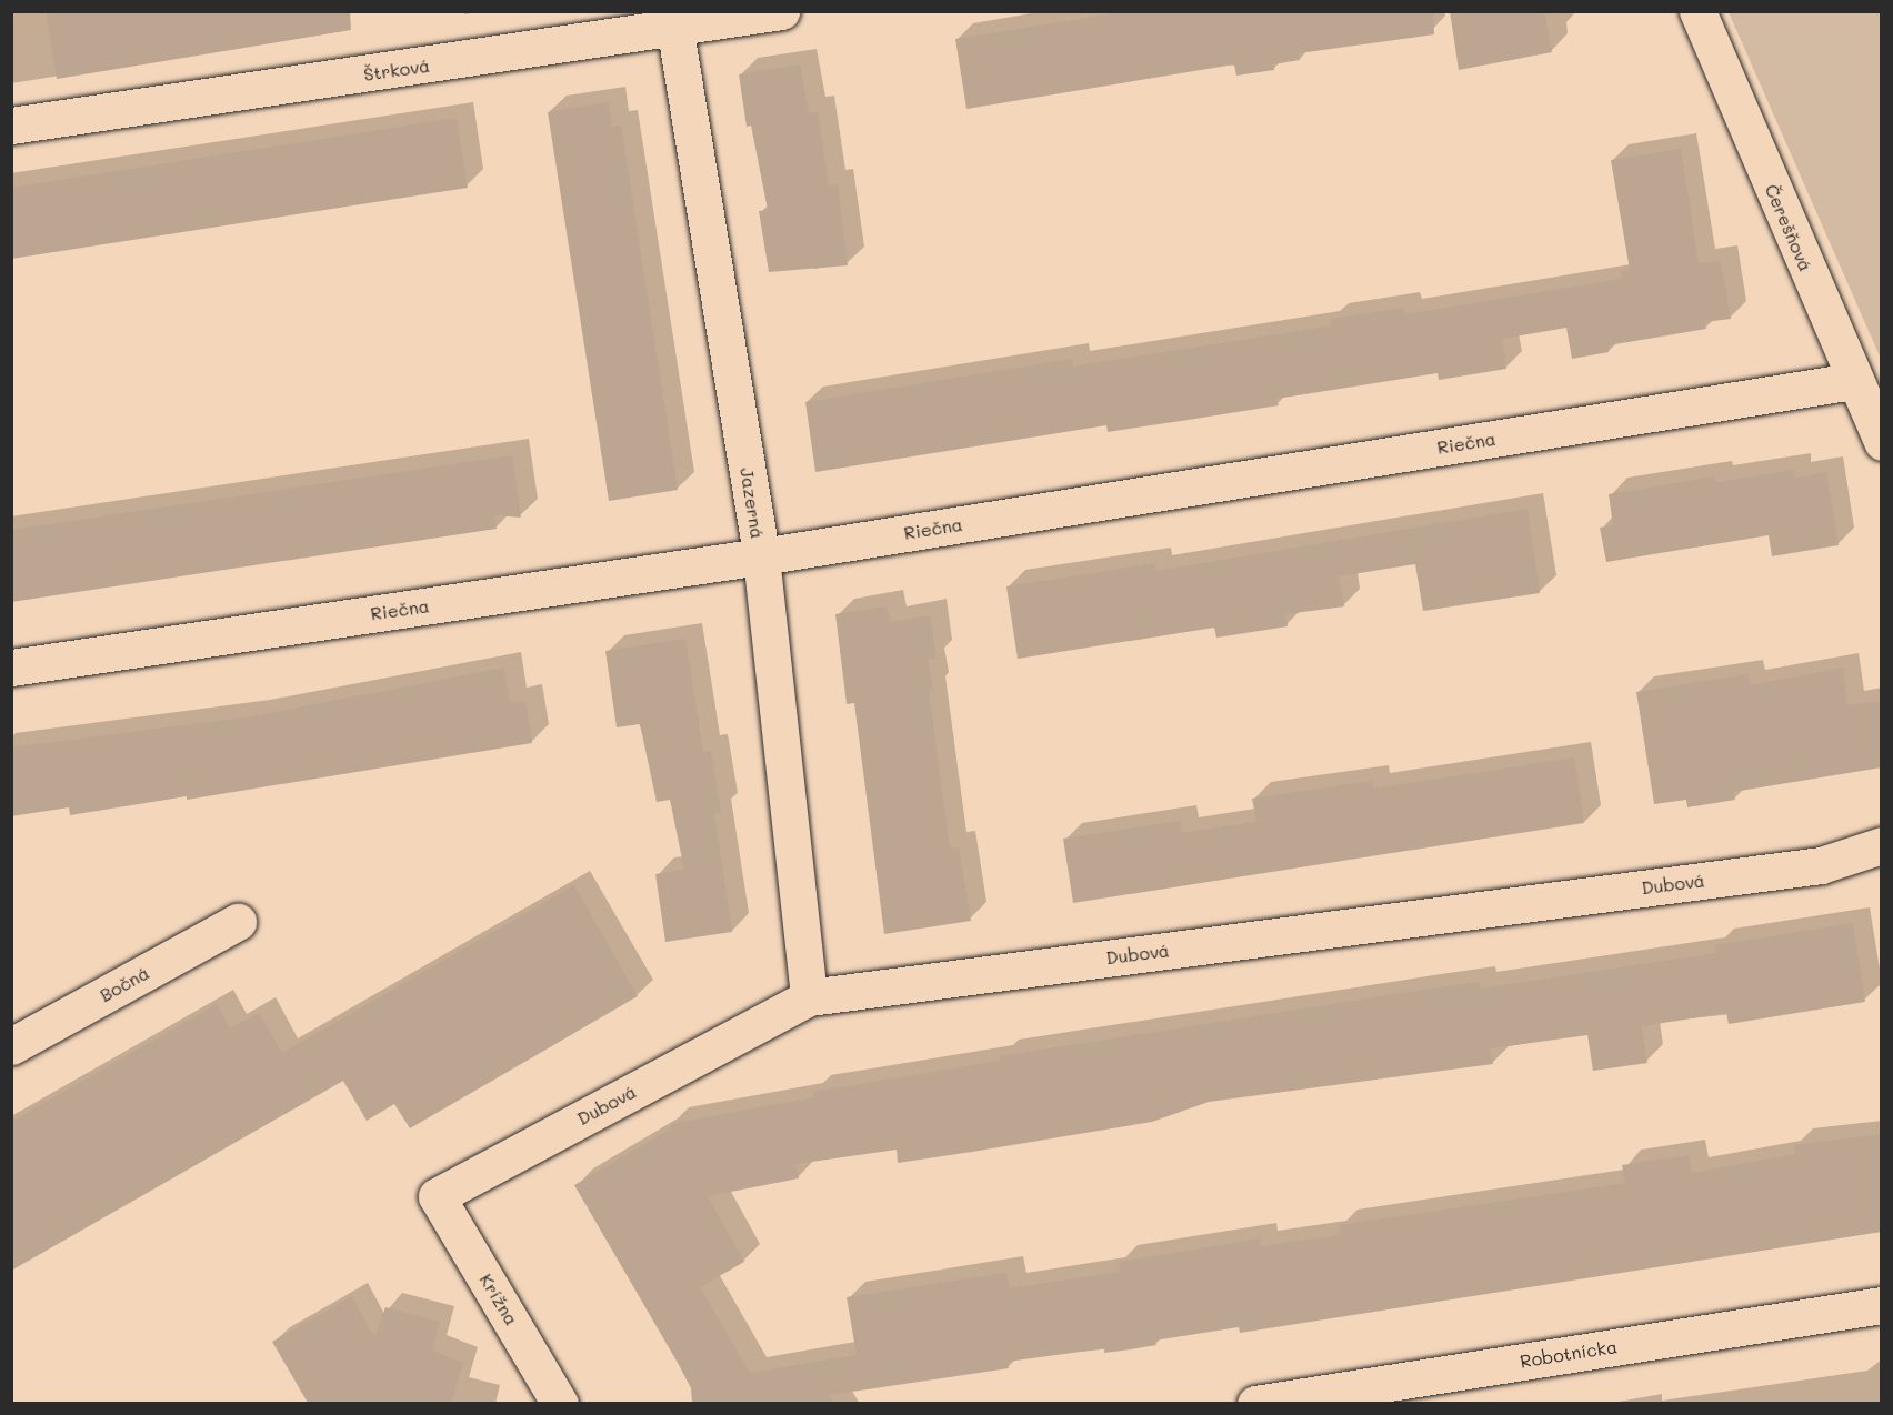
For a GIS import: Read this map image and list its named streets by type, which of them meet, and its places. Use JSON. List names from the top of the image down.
{
  "streets": {
    "street": [
      "Štrková",
      "Čerešňová",
      "Riečna",
      "Jazerná",
      "Dubová",
      "Bočná",
      "Krížna",
      "Robotnícka"
    ]
  },
  "crossings": [
    ["Štrková", "Jazerná"],
    ["Čerešňová", "Riečna"],
    ["Riečna", "Jazerná"],
    ["Jazerná", "Dubová"],
    ["Dubová", "Krížna"]
  ]
}
